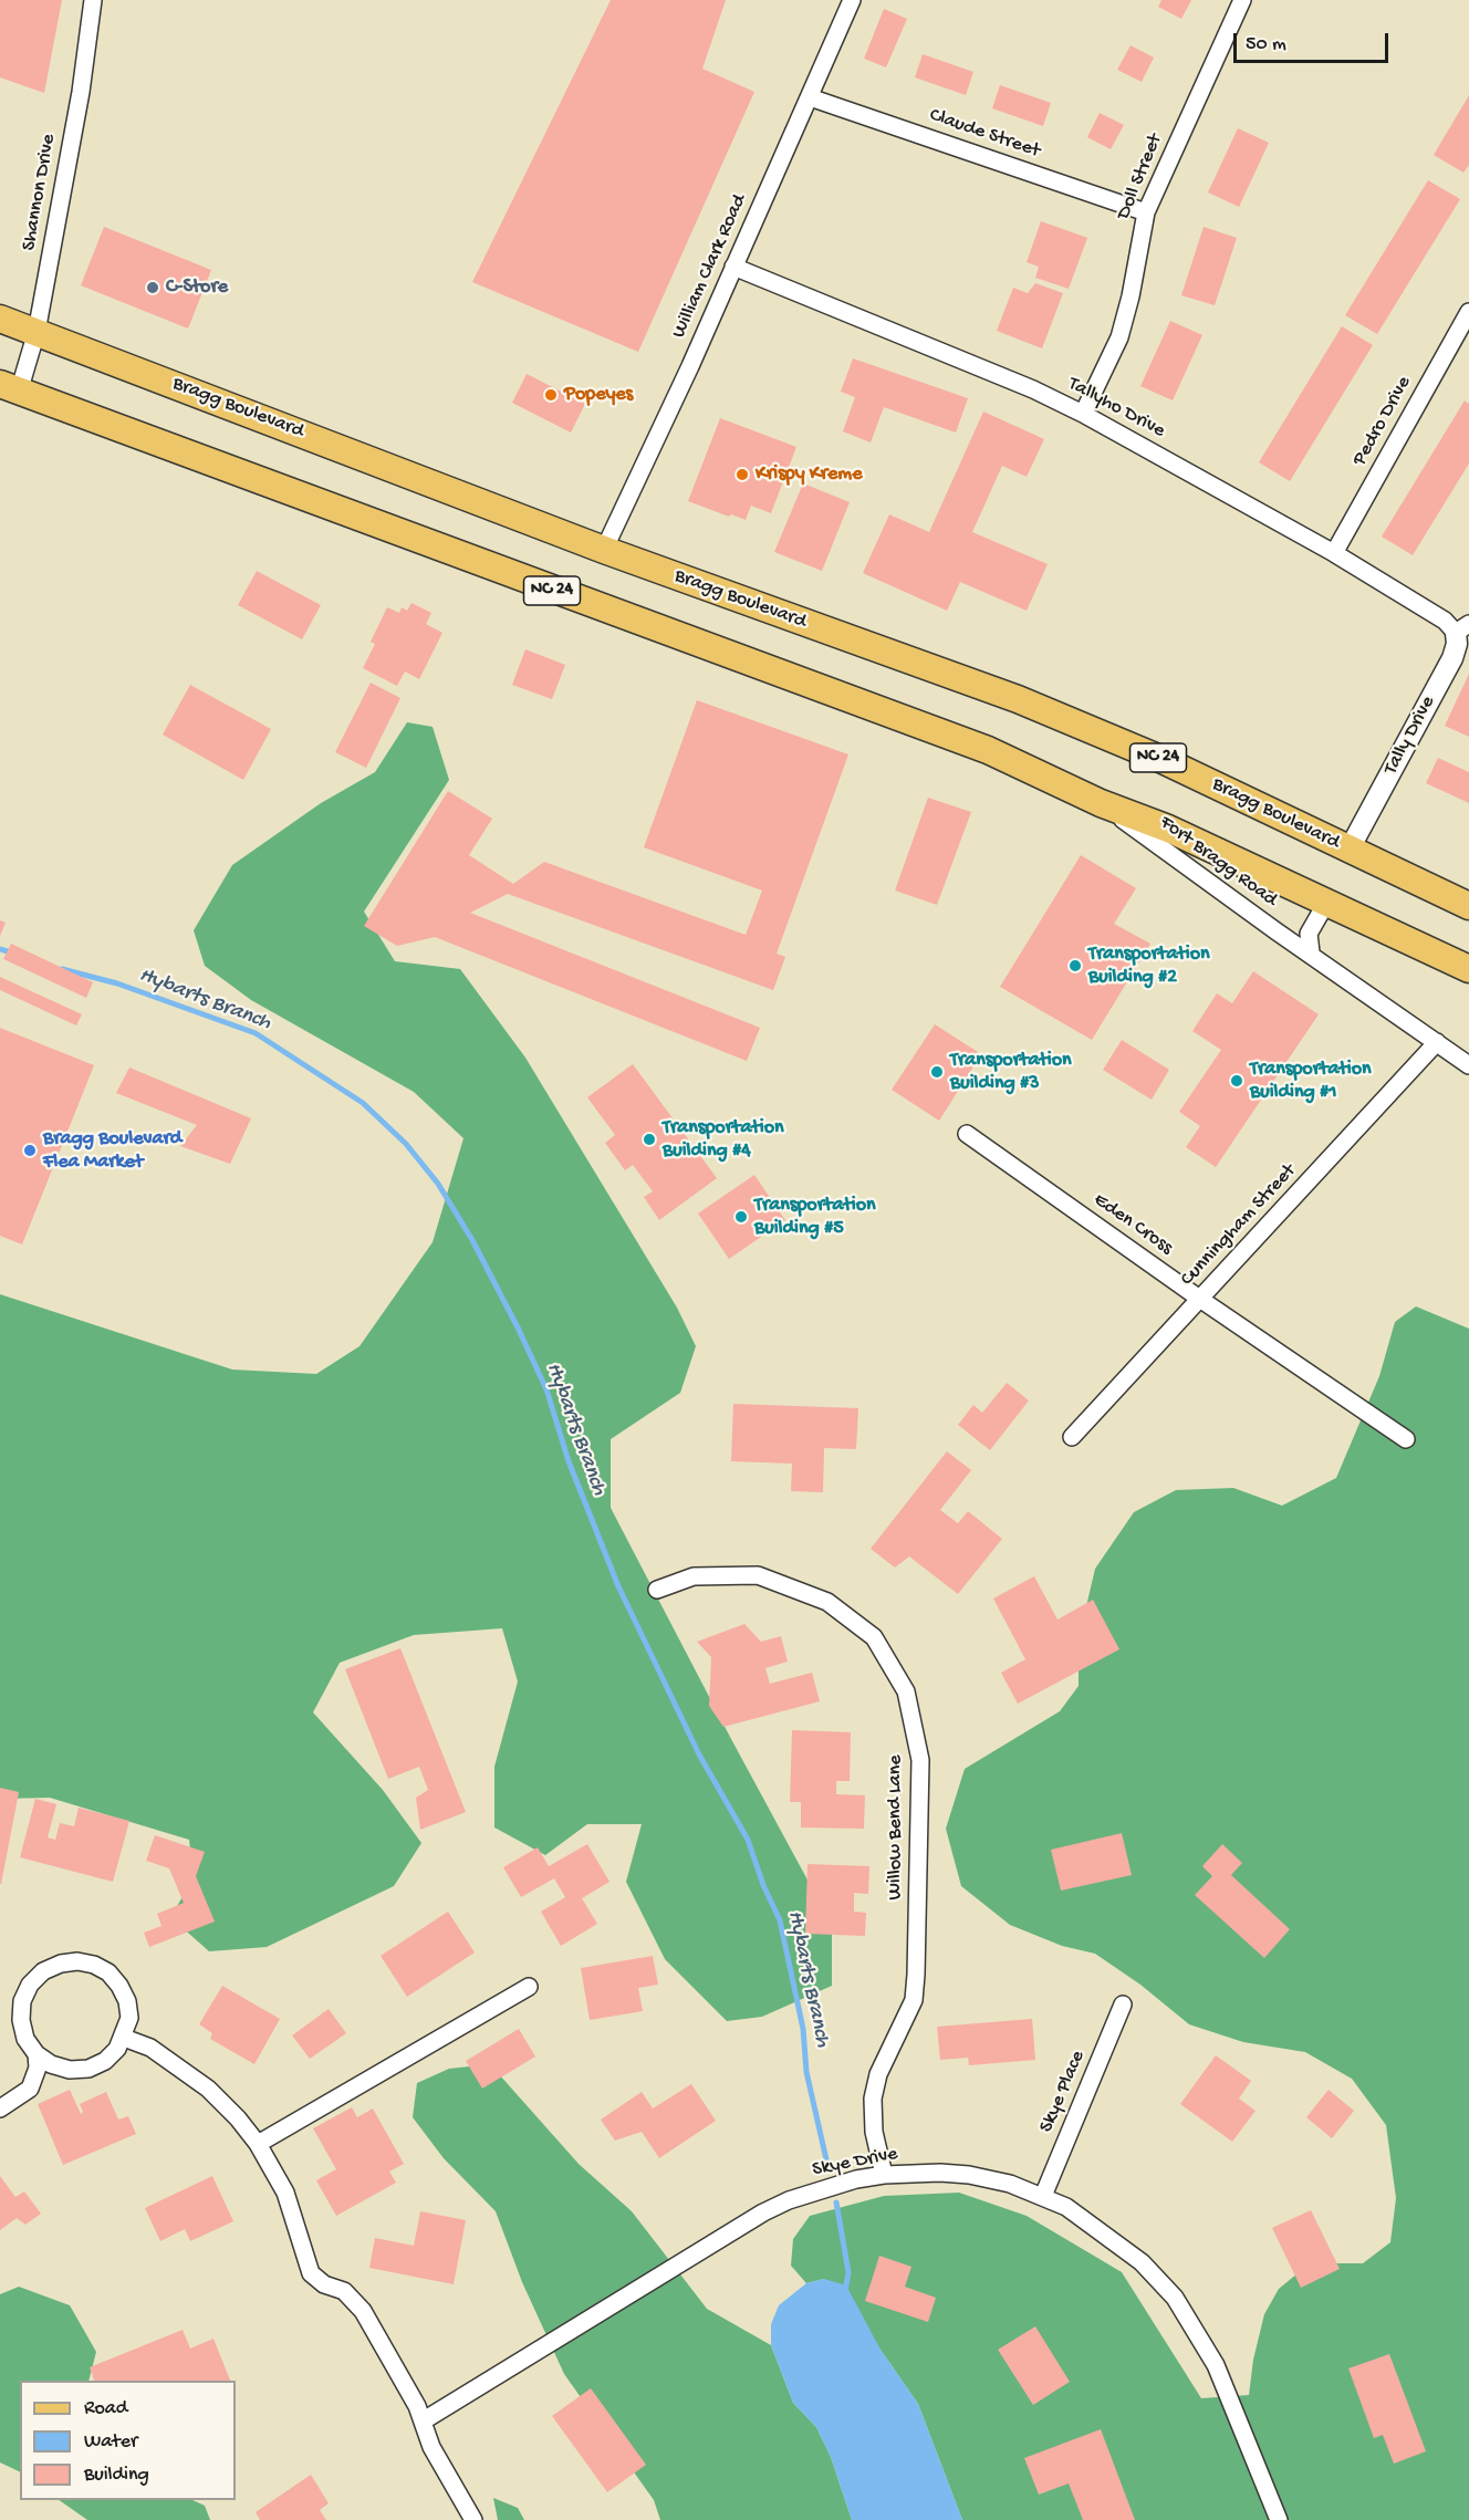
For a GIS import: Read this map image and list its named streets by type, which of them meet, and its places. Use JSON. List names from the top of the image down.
{
  "streets": {
    "main road": ["Bragg Boulevard", "NC 24"],
    "street": [
      "Claude Street",
      "Doll Street",
      "Shannon Drive",
      "William Clark Road",
      "Tallyho Drive",
      "Pedro Drive",
      "Tally Drive",
      "Fort Bragg Road",
      "Eden Cross",
      "Cunningham Street",
      "Willow Bend Lane",
      "Skye Place",
      "Skye Drive"
    ]
  },
  "crossings": [
    ["Claude Street", "Doll Street"],
    ["Claude Street", "William Clark Road"],
    ["Doll Street", "Tallyho Drive"],
    ["Shannon Drive", "Bragg Boulevard"],
    ["Shannon Drive", "NC 24"],
    ["William Clark Road", "Bragg Boulevard"],
    ["William Clark Road", "Tallyho Drive"],
    ["Bragg Boulevard", "Tally Drive"],
    ["Tallyho Drive", "Pedro Drive"],
    ["Tallyho Drive", "Tally Drive"],
    ["NC 24", "Fort Bragg Road"],
    ["Fort Bragg Road", "Cunningham Street"],
    ["Eden Cross", "Cunningham Street"],
    ["Willow Bend Lane", "Skye Drive"],
    ["Skye Place", "Skye Drive"]
  ],
  "water": ["Hybarts Branch"],
  "places": [
    "C-Store",
    "Popeyes",
    "Krispy Kreme",
    "Transportation Building #2",
    "Transportation Building #3",
    "Transportation Building #1",
    "Transportation Building #4",
    "Bragg Boulevard Flea Market",
    "Transportation Building #5"
  ],
  "legend": ["Road", "Water", "Building"],
  "scale_bar": "50 m"
}
